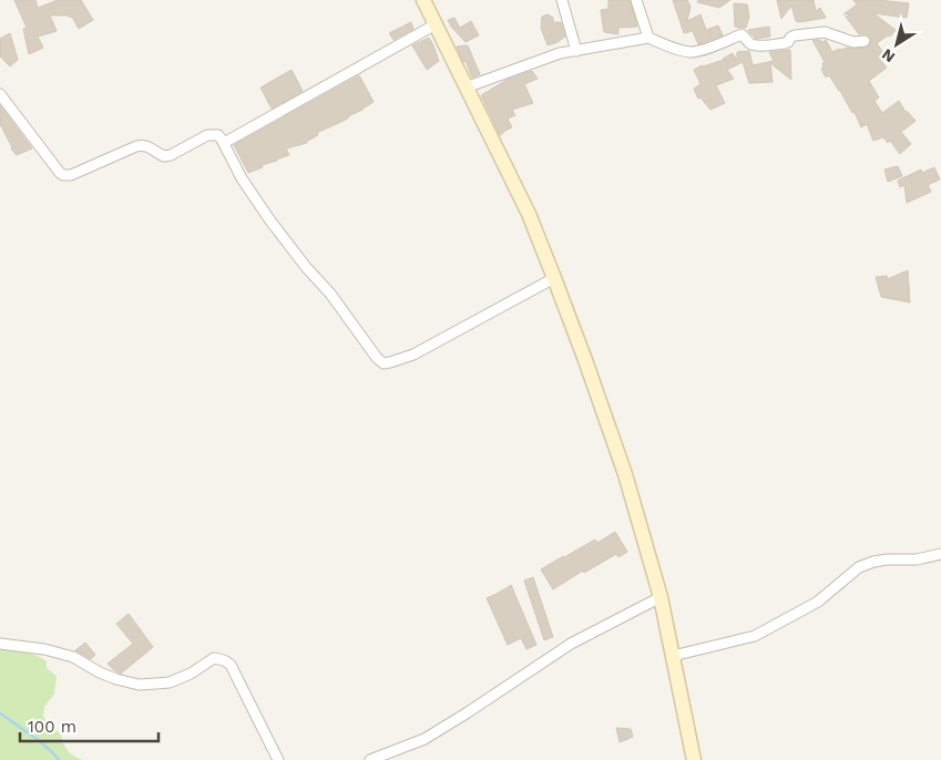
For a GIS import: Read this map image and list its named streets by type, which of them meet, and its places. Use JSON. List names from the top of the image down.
{
  "scale_bar": "100 m",
  "north": "bottom left"
}
